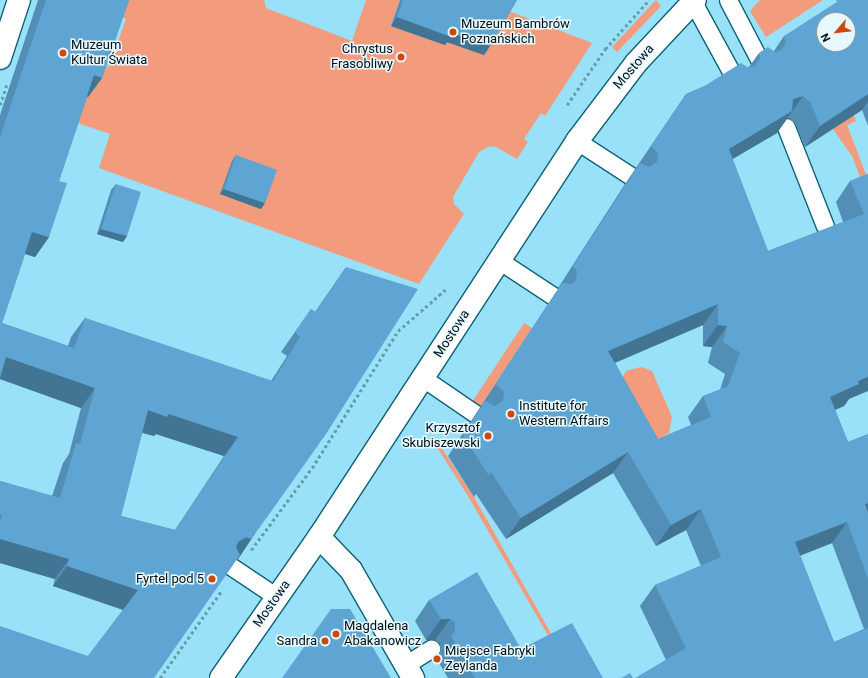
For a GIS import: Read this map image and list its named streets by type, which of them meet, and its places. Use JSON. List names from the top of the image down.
{
  "streets": {
    "street": ["Mostowa"]
  },
  "places": [
    "Muzeum Bambrów Poznańskich",
    "Muzeum Kultur Świata",
    "Chrystus Frasobliwy",
    "Institute for Western Affairs",
    "Krzysztof Skubiszewski",
    "Fyrtel pod 5",
    "Magdalena Abakanowicz",
    "Sandra",
    "Miejsce Fabryki Zeylanda"
  ],
  "north": "bottom left"
}
